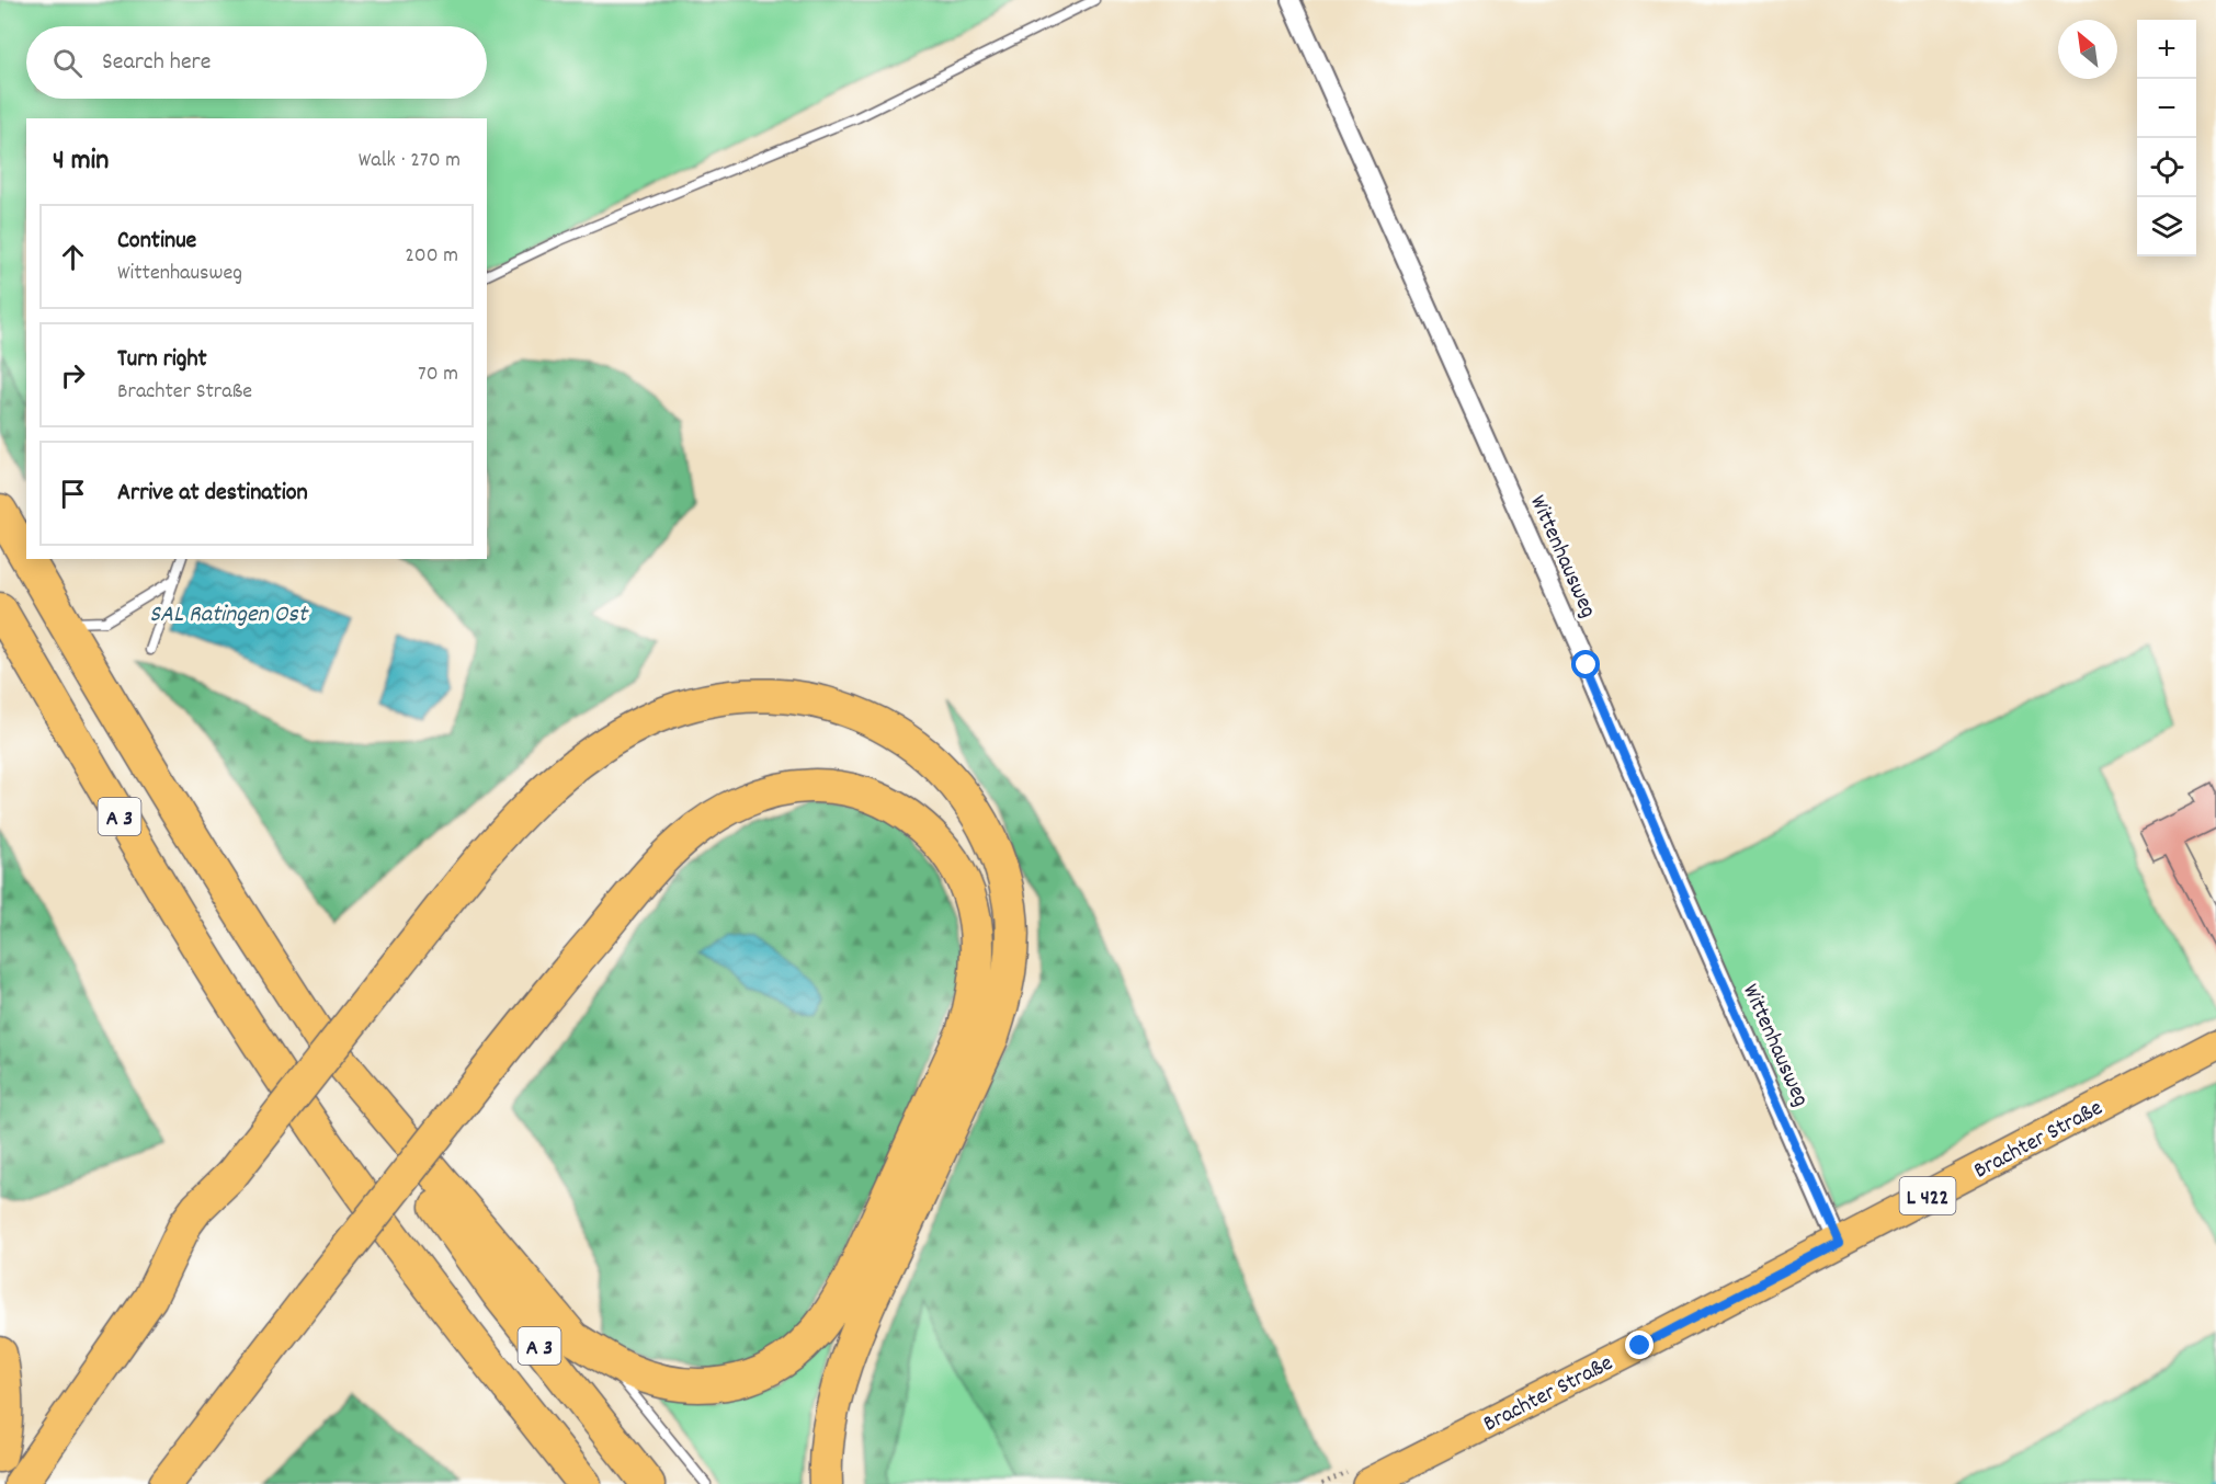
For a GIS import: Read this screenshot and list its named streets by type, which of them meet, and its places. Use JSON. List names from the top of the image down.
{
  "streets": {
    "highway": ["A 3"],
    "main road": ["Brachter Straße", "L 422"],
    "street": ["Wittenhausweg"]
  },
  "crossings": [
    ["Wittenhausweg", "Brachter Straße"]
  ],
  "water": ["SAL Ratingen Ost"],
  "north": "top left",
  "page": {
    "map_buttons": ["+", "−"],
    "search": "Search here",
    "heading": ["4 min", "Walk · 270 m"],
    "list": [
      ["Continue", "Wittenhausweg", "200 m"],
      ["Turn right", "Brachter Straße", "70 m"],
      "Arrive at destination"
    ]
  }
}
